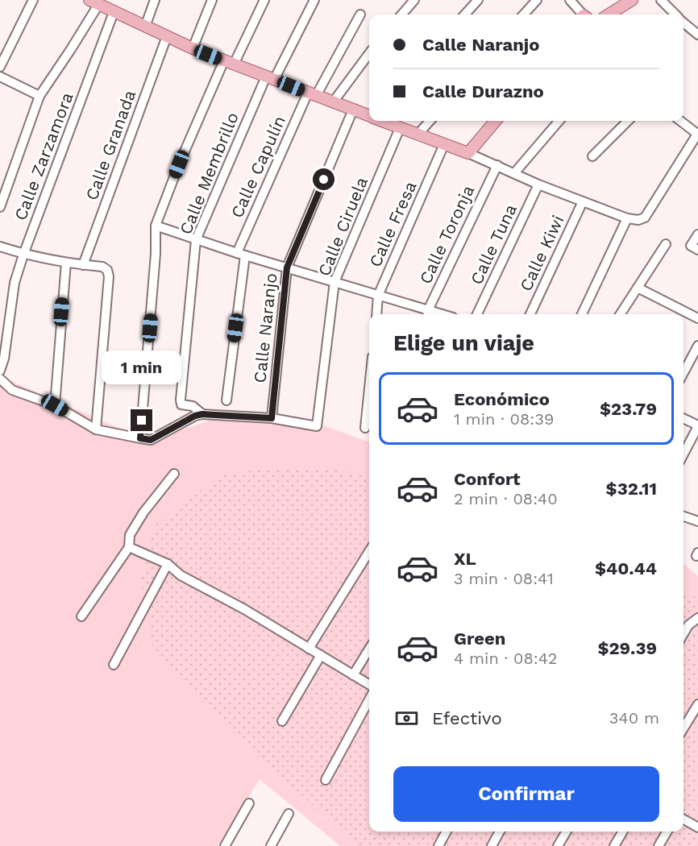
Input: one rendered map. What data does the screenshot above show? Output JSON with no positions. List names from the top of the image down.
{
  "streets": {
    "street": [
      "Calle Granada",
      "Calle Zarzamora",
      "Calle Capulín",
      "Calle Membrillo",
      "Calle Fresa",
      "Calle Ciruela",
      "Calle Toronja",
      "Calle Tuna",
      "Calle Kiwi",
      "Calle Naranjo"
    ]
  },
  "crossings": [
    ["Calle Ciruela", "Calle Naranjo"]
  ],
  "page": {
    "banner": ["Calle Naranjo", "Calle Durazno"],
    "heading": "Elige un viaje",
    "bubble": "1 min",
    "list": [
      {
        "name": "Económico",
        "note": "1 min · 08:39",
        "value": "$23.79"
      },
      {
        "name": "Confort",
        "note": "2 min · 08:40",
        "value": "$32.11"
      },
      {
        "name": "XL",
        "note": "3 min · 08:41",
        "value": "$40.44"
      },
      {
        "name": "Green",
        "note": "4 min · 08:42",
        "value": "$29.39"
      }
    ],
    "pay": ["Efectivo", "340 m"],
    "buttons": "Confirmar"
  }
}
